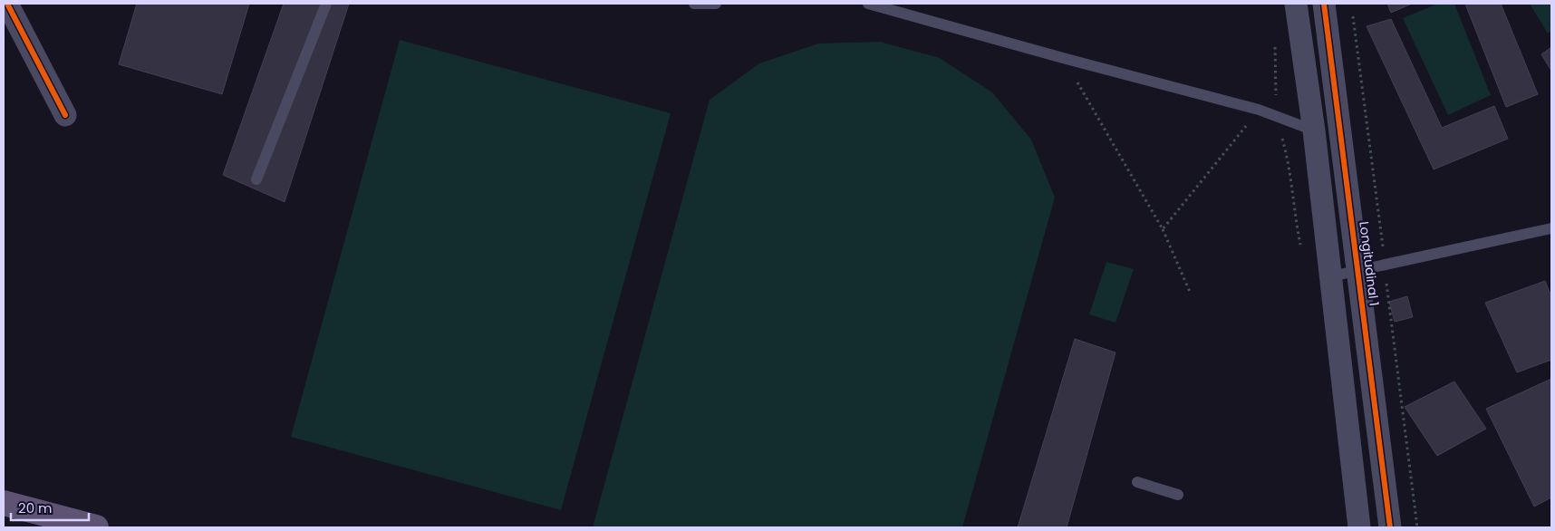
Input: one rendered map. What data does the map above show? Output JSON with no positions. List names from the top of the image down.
{
  "streets": {
    "street": ["Longitudinal 1"]
  },
  "scale_bar": "20 m"
}
